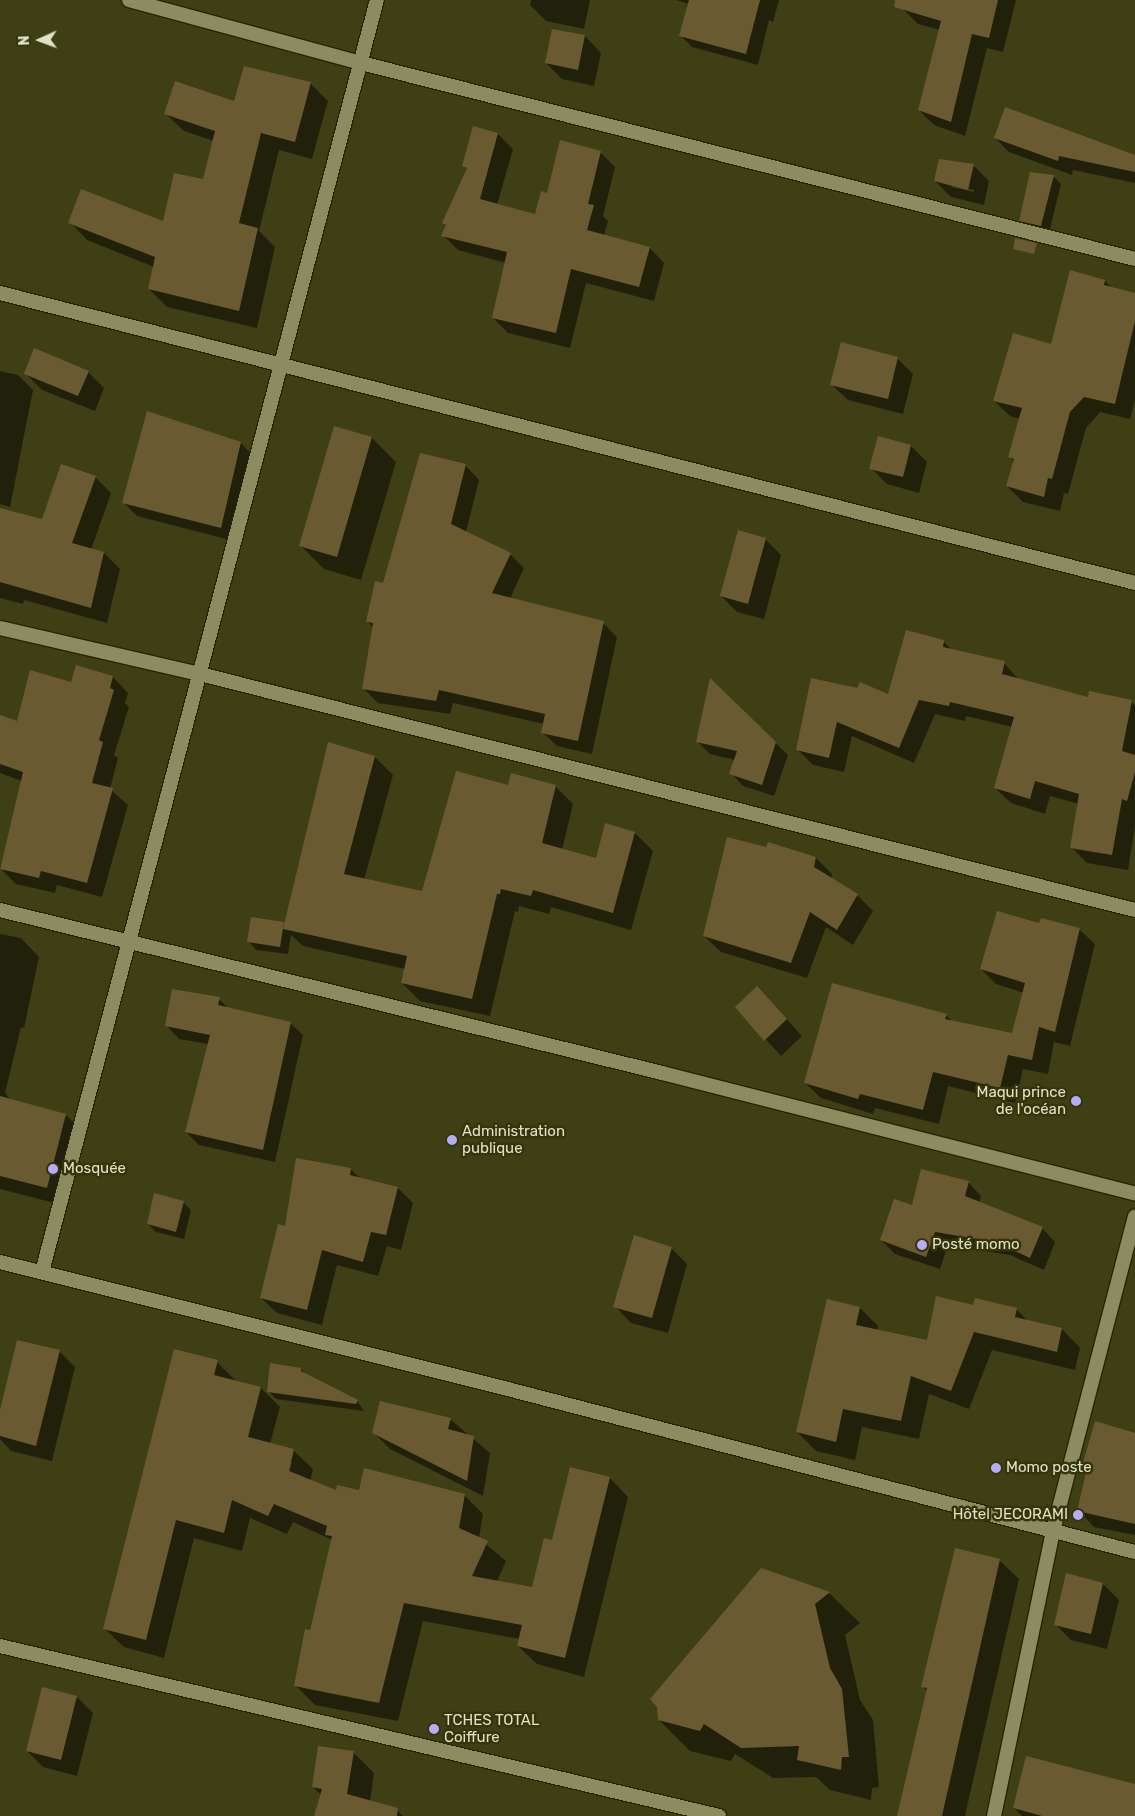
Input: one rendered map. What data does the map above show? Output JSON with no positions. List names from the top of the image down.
{
  "places": [
    "Maqui prince de l'océan",
    "Administration publique",
    "Mosquée",
    "Posté momo",
    "Momo poste",
    "Hôtel JECORAMI",
    "TCHES TOTAL Coiffure"
  ],
  "north": "left"
}
